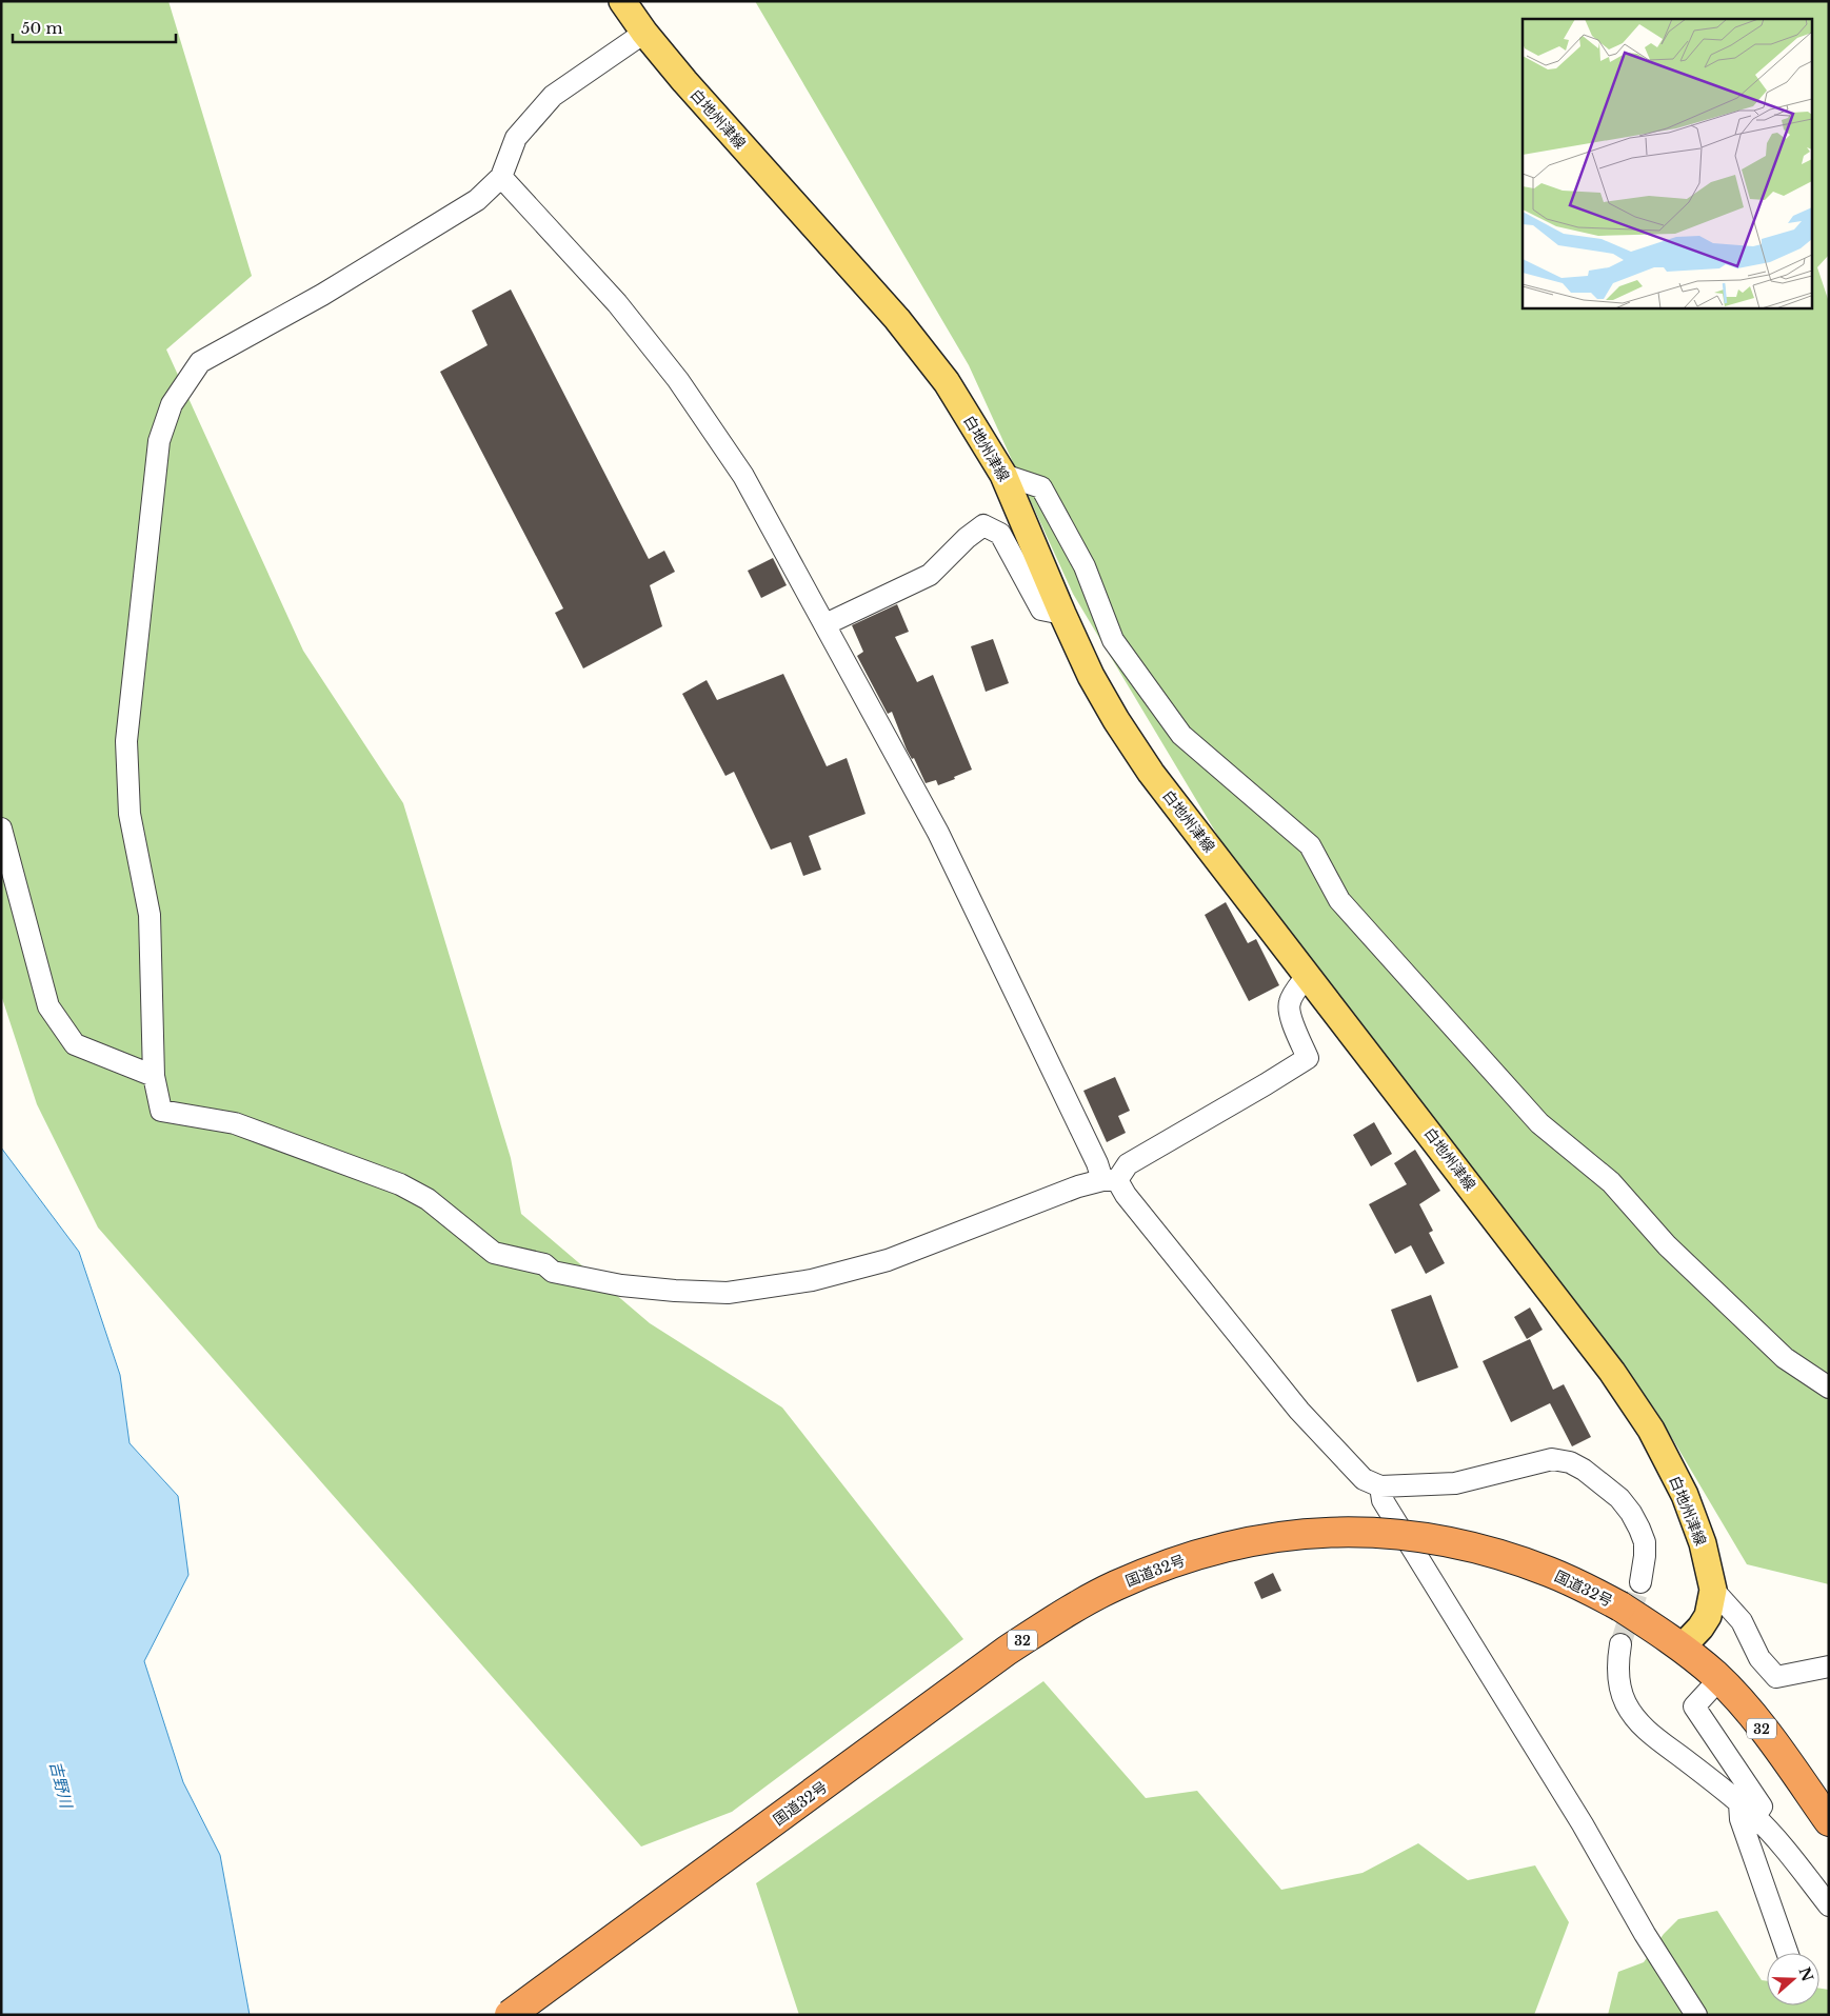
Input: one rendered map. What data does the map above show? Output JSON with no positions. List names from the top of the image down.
{
  "streets": {
    "highway": ["国道32号", "32"],
    "main road": ["白地州津線"]
  },
  "crossings": [
    ["白地州津線", "国道32号"]
  ],
  "water": ["吉野川"],
  "scale_bar": "50 m",
  "north": "right"
}
